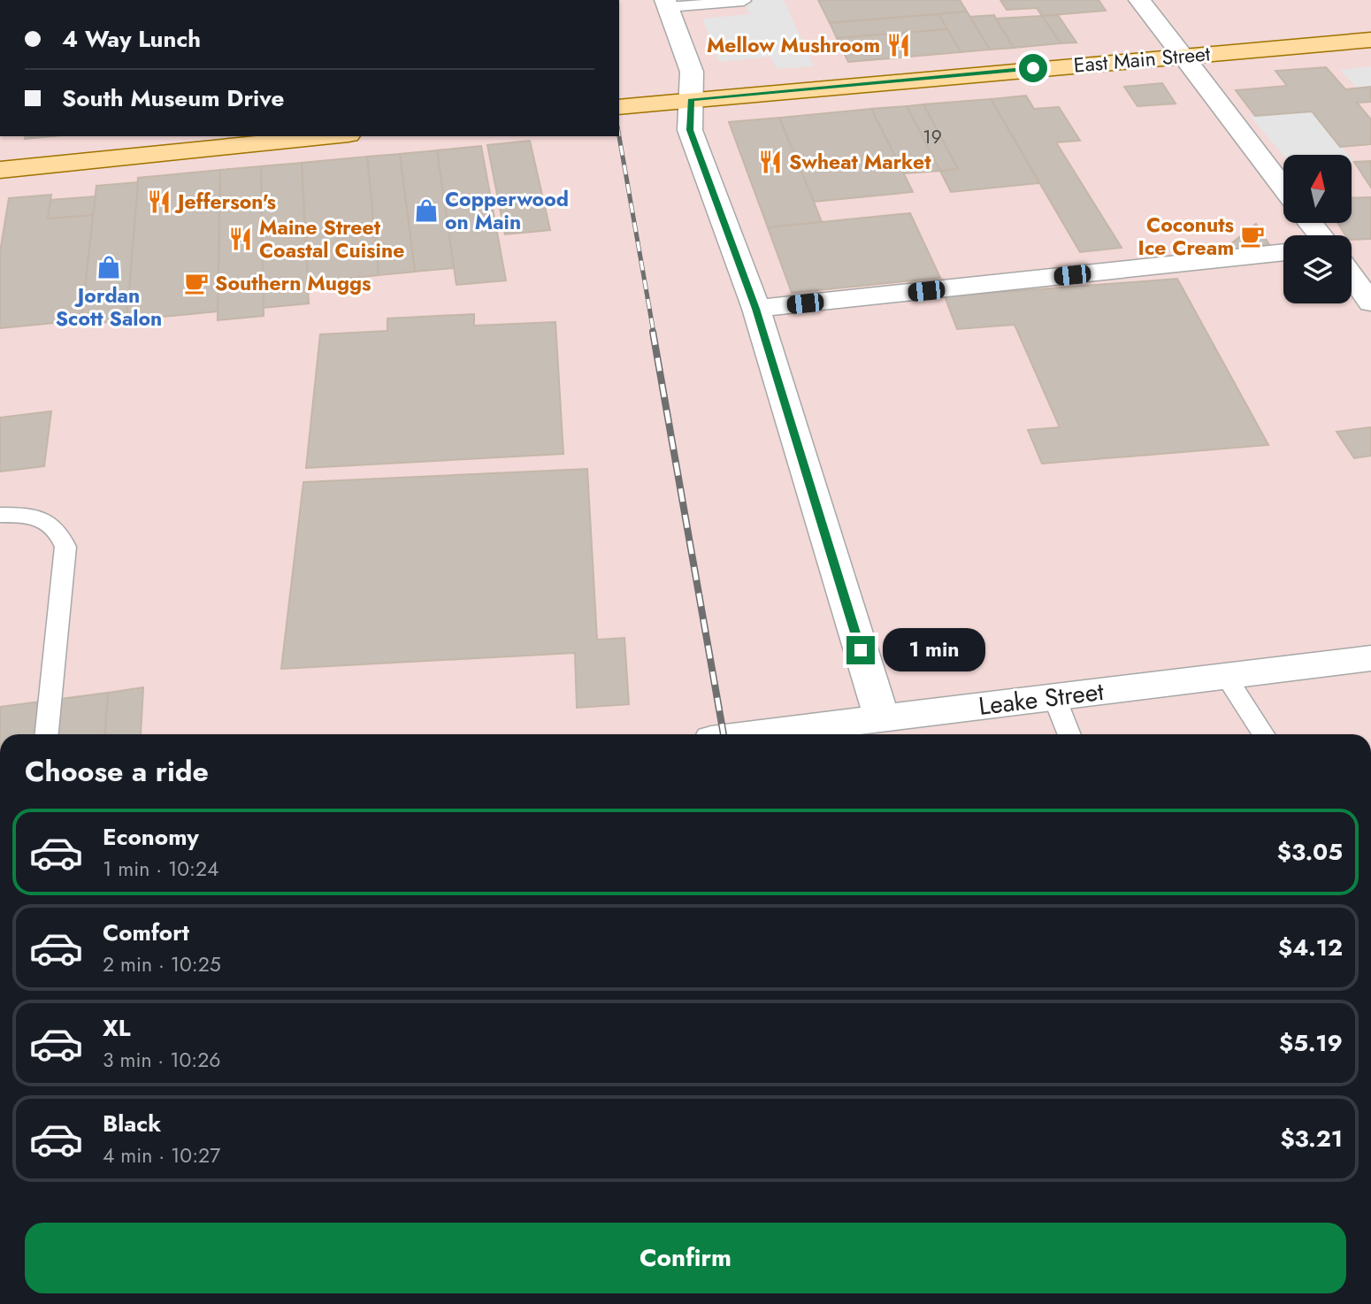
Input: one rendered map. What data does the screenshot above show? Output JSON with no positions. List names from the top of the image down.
{
  "streets": {
    "main road": ["East Main Street"],
    "street": ["Leake Street"]
  },
  "places": {
    "restaurant": [
      "Mellow Mushroom",
      "Swheat Market",
      "Jefferson's",
      "Maine Street Coastal Cuisine"
    ],
    "shop": ["Copperwood on Main", "Jordan Scott Salon"],
    "cafe": ["Coconuts Ice Cream", "Southern Muggs"]
  },
  "house_numbers": ["19"],
  "north": "top",
  "page": {
    "banner": ["4 Way Lunch", "South Museum Drive"],
    "bubble": "1 min",
    "heading": "Choose a ride",
    "list": [
      {
        "name": "Economy",
        "note": "1 min · 10:24",
        "value": "$3.05"
      },
      {
        "name": "Comfort",
        "note": "2 min · 10:25",
        "value": "$4.12"
      },
      {
        "name": "XL",
        "note": "3 min · 10:26",
        "value": "$5.19"
      },
      {
        "name": "Black",
        "note": "4 min · 10:27",
        "value": "$3.21"
      }
    ],
    "buttons": "Confirm"
  }
}
